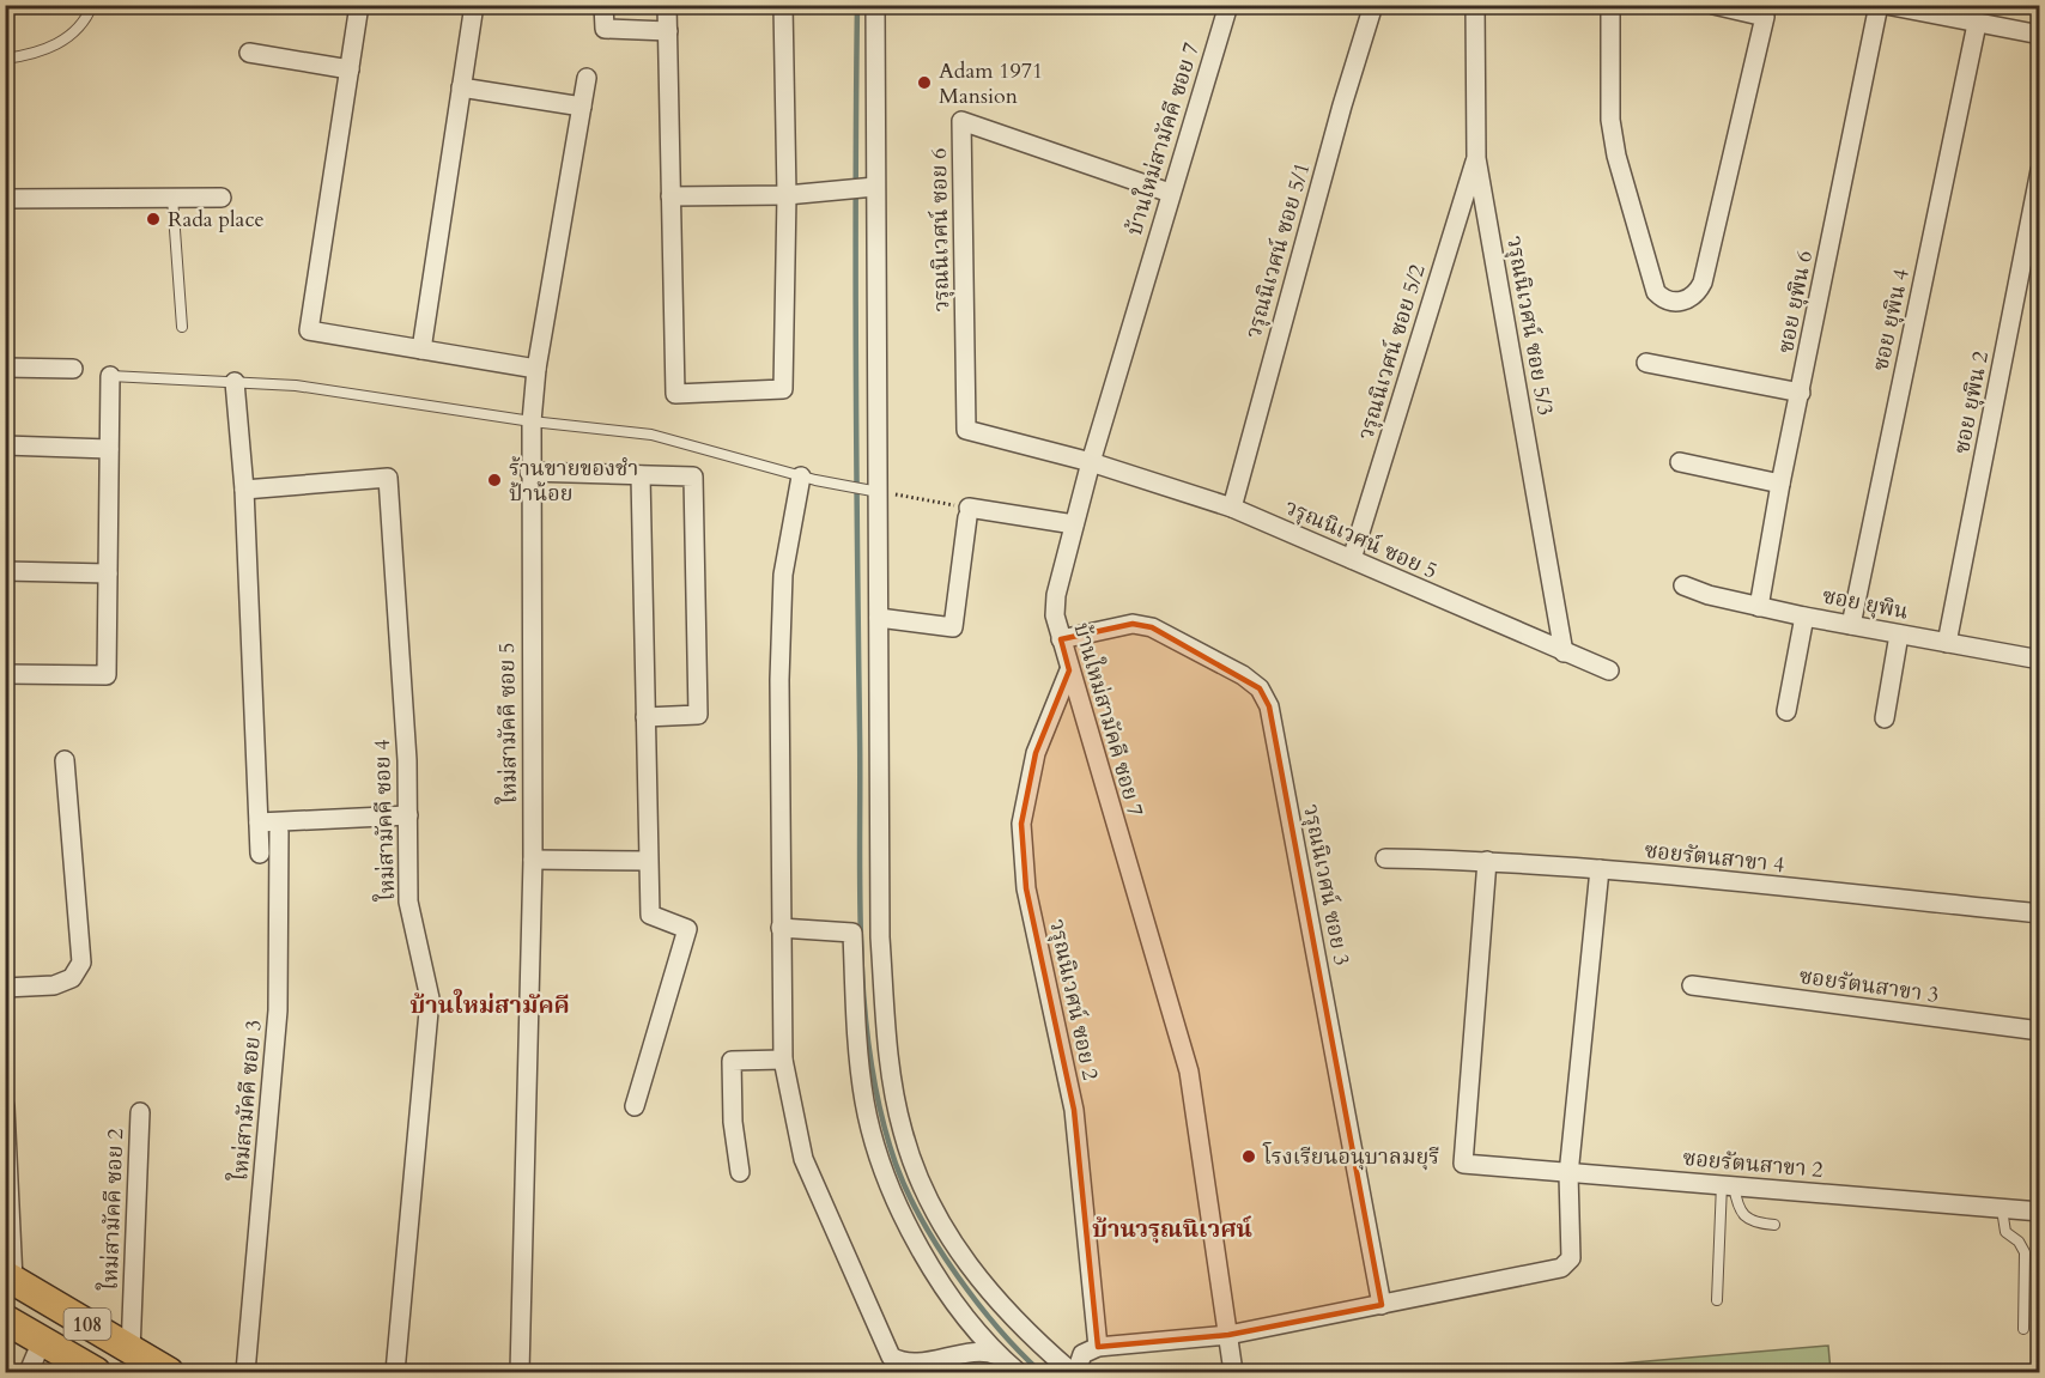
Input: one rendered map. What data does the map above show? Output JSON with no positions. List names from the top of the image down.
{
  "streets": {
    "main road": ["108"],
    "street": [
      "บ้านใหม่สามัคคี ซอย 7",
      "วรุณนิเวศน์ ซอย 6",
      "วรุณนิเวศน์ ซอย 5/1",
      "ซอย ยุพิน 6",
      "ซอย ยุพิน 4",
      "วรุณนิเวศน์ ซอย 5/3",
      "วรุณนิเวศน์ ซอย 5/2",
      "ซอย ยุพิน 2",
      "วรุณนิเวศน์ ซอย 5",
      "ซอย ยุพิน",
      "ใหม่สามัคคี ซอย 5",
      "ใหม่สามัคคี ซอย 4",
      "ซอยรัตนสาขา 4",
      "วรุณนิเวศน์ ซอย 3",
      "ซอยรัตนสาขา 3",
      "วรุณนิเวศน์ ซอย 2",
      "ใหม่สามัคคี ซอย 3",
      "ซอยรัตนสาขา 2",
      "ใหม่สามัคคี ซอย 2"
    ]
  },
  "crossings": [
    ["บ้านใหม่สามัคคี ซอย 7", "วรุณนิเวศน์ ซอย 6"],
    ["บ้านใหม่สามัคคี ซอย 7", "วรุณนิเวศน์ ซอย 5"],
    ["บ้านใหม่สามัคคี ซอย 7", "วรุณนิเวศน์ ซอย 3"],
    ["บ้านใหม่สามัคคี ซอย 7", "วรุณนิเวศน์ ซอย 2"],
    ["วรุณนิเวศน์ ซอย 6", "วรุณนิเวศน์ ซอย 5"],
    ["วรุณนิเวศน์ ซอย 5/1", "วรุณนิเวศน์ ซอย 5"],
    ["ซอย ยุพิน 6", "ซอย ยุพิน"],
    ["ซอย ยุพิน 4", "ซอย ยุพิน"],
    ["วรุณนิเวศน์ ซอย 5/3", "วรุณนิเวศน์ ซอย 5/2"],
    ["วรุณนิเวศน์ ซอย 5/3", "วรุณนิเวศน์ ซอย 5"],
    ["วรุณนิเวศน์ ซอย 5/2", "วรุณนิเวศน์ ซอย 5"],
    ["ซอย ยุพิน 2", "ซอย ยุพิน"],
    ["ซอยรัตนสาขา 4", "ซอยรัตนสาขา 2"],
    ["ใหม่สามัคคี ซอย 2", "108"]
  ],
  "districts": ["บ้านใหม่สามัคคี", "บ้านวรุณนิเวศน์"],
  "places": [
    "Adam 1971 Mansion",
    "Rada place",
    "ร้านขายของชำ ป้าน้อย",
    "โรงเรียนอนุบาลมยุรี"
  ]
}
